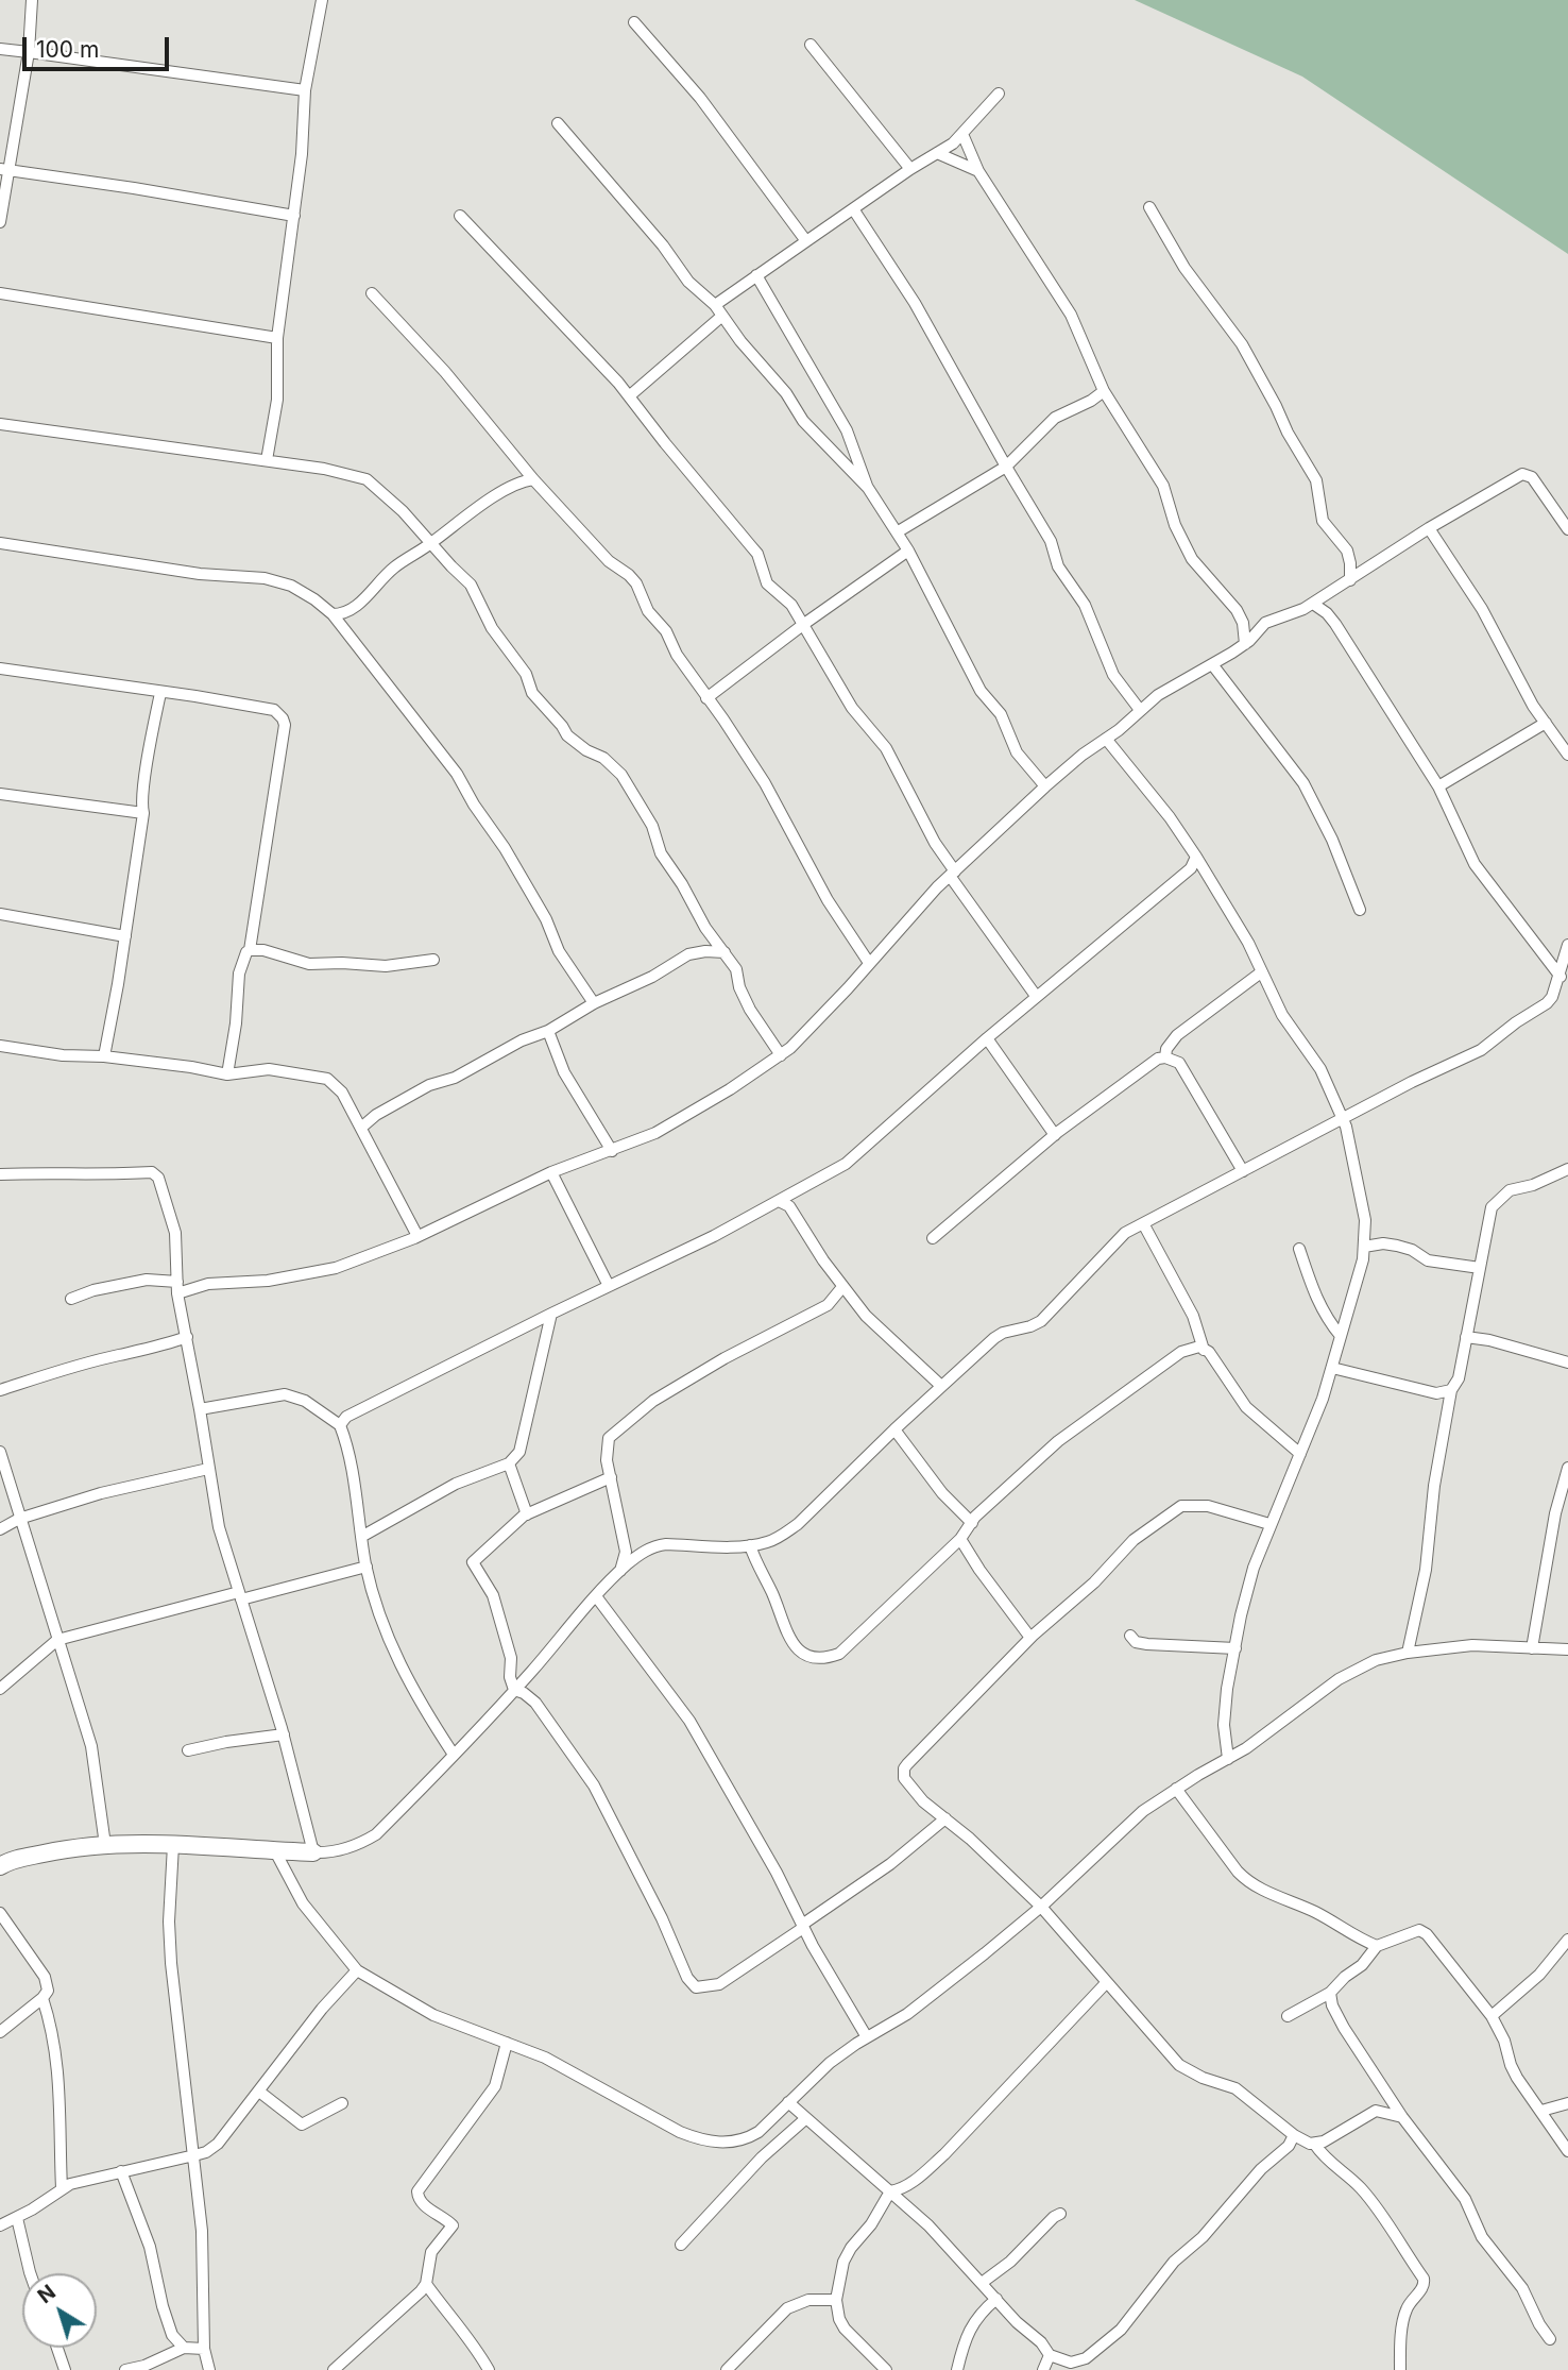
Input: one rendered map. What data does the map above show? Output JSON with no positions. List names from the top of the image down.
{
  "scale_bar": "100 m",
  "north": "top left"
}
